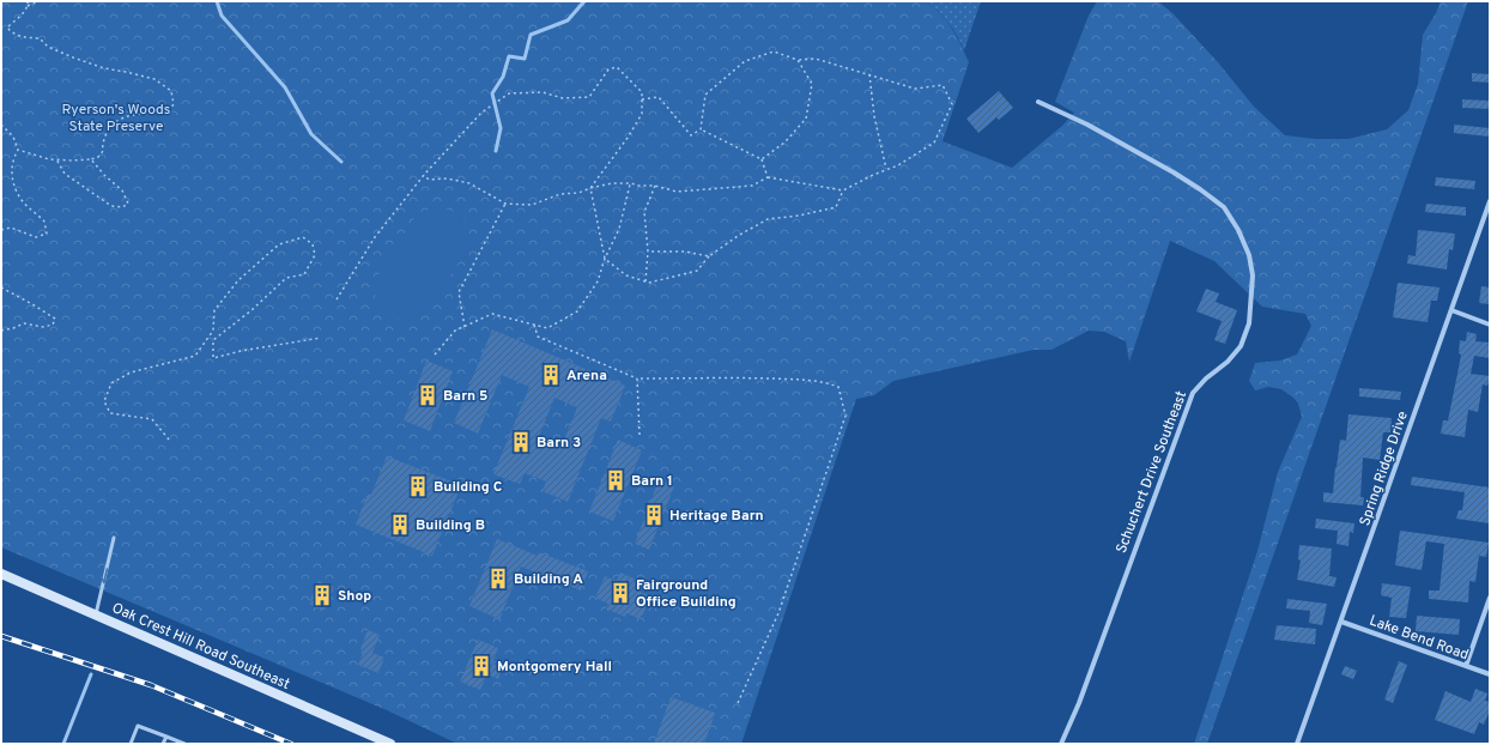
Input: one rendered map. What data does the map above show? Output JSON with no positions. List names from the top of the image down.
{
  "streets": {
    "main road": ["Oak Crest Hill Road Southeast"],
    "street": ["Spring Ridge Drive", "Schuchert Drive Southeast", "Lake Bend Road"]
  },
  "crossings": [
    ["Spring Ridge Drive", "Lake Bend Road"]
  ],
  "parks": ["Ryerson's Woods State Preserve"],
  "places": {
    "building": [
      "Arena",
      "Barn 5",
      "Barn 3",
      "Barn 1",
      "Building C",
      "Heritage Barn",
      "Building B",
      "Building A",
      "Fairground Office Building",
      "Shop",
      "Montgomery Hall"
    ]
  }
}
